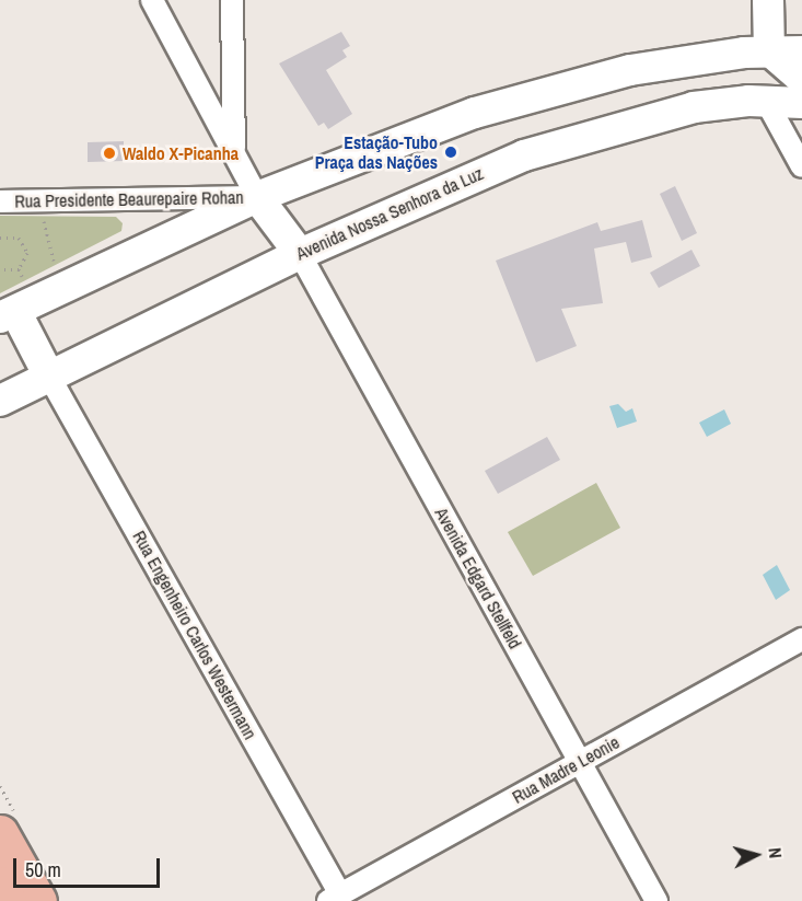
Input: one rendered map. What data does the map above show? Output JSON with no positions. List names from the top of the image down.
{
  "streets": {
    "main road": ["Avenida Nossa Senhora da Luz"],
    "street": [
      "Rua Presidente Beaurepaire Rohan",
      "Avenida Edgard Stellfeld",
      "Rua Engenheiro Carlos Westermann",
      "Rua Madre Leonie"
    ]
  },
  "crossings": [
    ["Avenida Nossa Senhora da Luz", "Avenida Edgard Stellfeld"],
    ["Avenida Nossa Senhora da Luz", "Rua Engenheiro Carlos Westermann"],
    ["Avenida Edgard Stellfeld", "Rua Madre Leonie"],
    ["Rua Engenheiro Carlos Westermann", "Rua Madre Leonie"]
  ],
  "places": ["Estação-Tubo Praça das Nações", "Waldo X-Picanha"],
  "scale_bar": "50 m",
  "north": "right"
}
